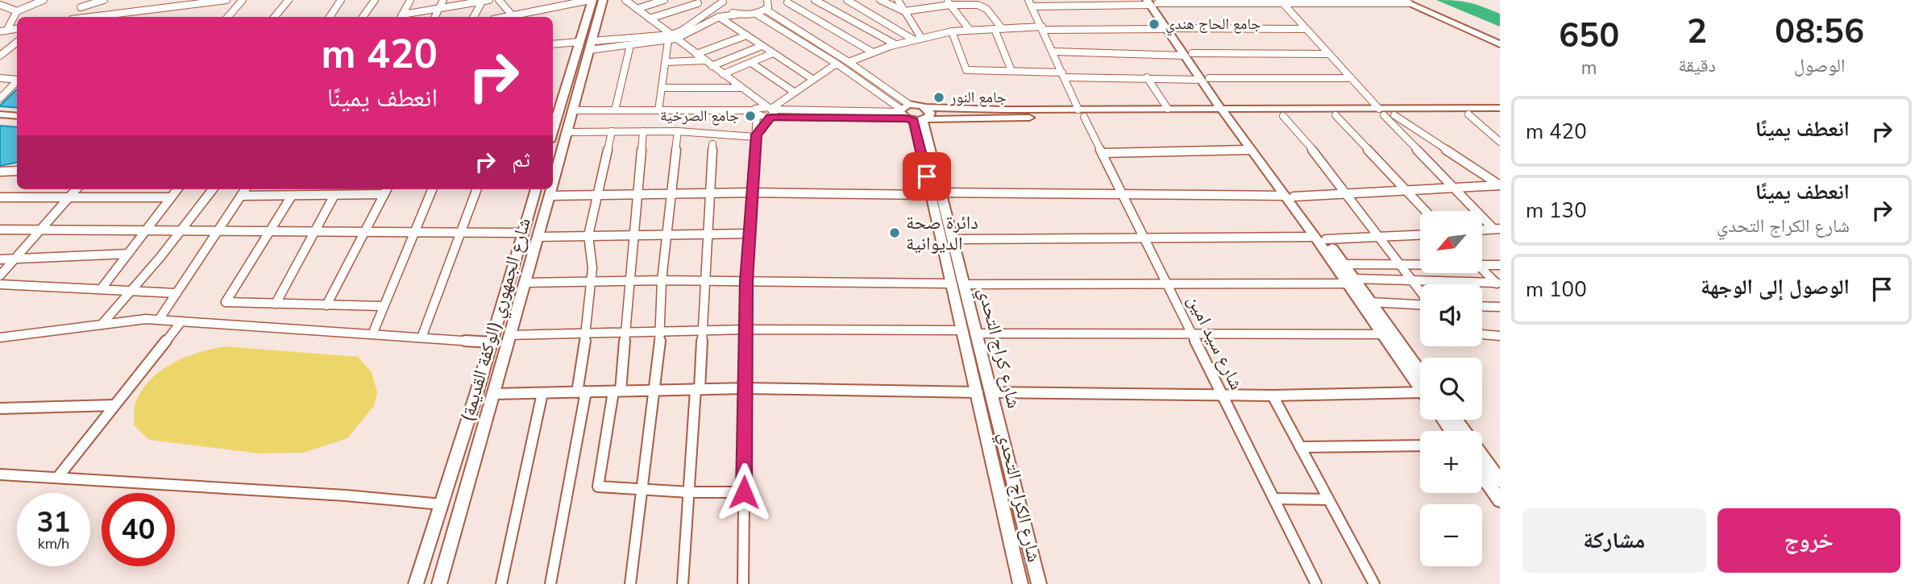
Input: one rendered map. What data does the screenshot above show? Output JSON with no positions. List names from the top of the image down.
{
  "streets": {
    "main road": ["شارع الجمهوري (الوكفة القديمة)", "شارع كراج التحدي", "شارع الكراج التحدي"],
    "street": ["شارع سيد امين"]
  },
  "crossings": [
    ["شارع كراج التحدي", "شارع الكراج التحدي"]
  ],
  "places": [
    "جامع الحاج هندي",
    "جامع النور",
    "جامع الصرخية",
    "دائرة صحة الديوانية"
  ],
  "north": "bottom left",
  "page": {
    "eta": [
      "08:56",
      "الوصول",
      "2",
      "دقيقة",
      "650",
      "m"
    ],
    "turn": ["420 m", "انعطف يمينًا"],
    "list": [
      {
        "name": "انعطف يمينًا",
        "value": "420 m"
      },
      {
        "name": "انعطف يمينًا",
        "note": "شارع الكراج التحدي",
        "value": "130 m"
      },
      {
        "name": "الوصول إلى الوجهة",
        "value": "100 m"
      }
    ],
    "then": "ثم",
    "map_buttons": ["+", "−"],
    "speed": "31 km/h",
    "limit": "40",
    "buttons": ["خروج", "مشاركة"]
  }
}
